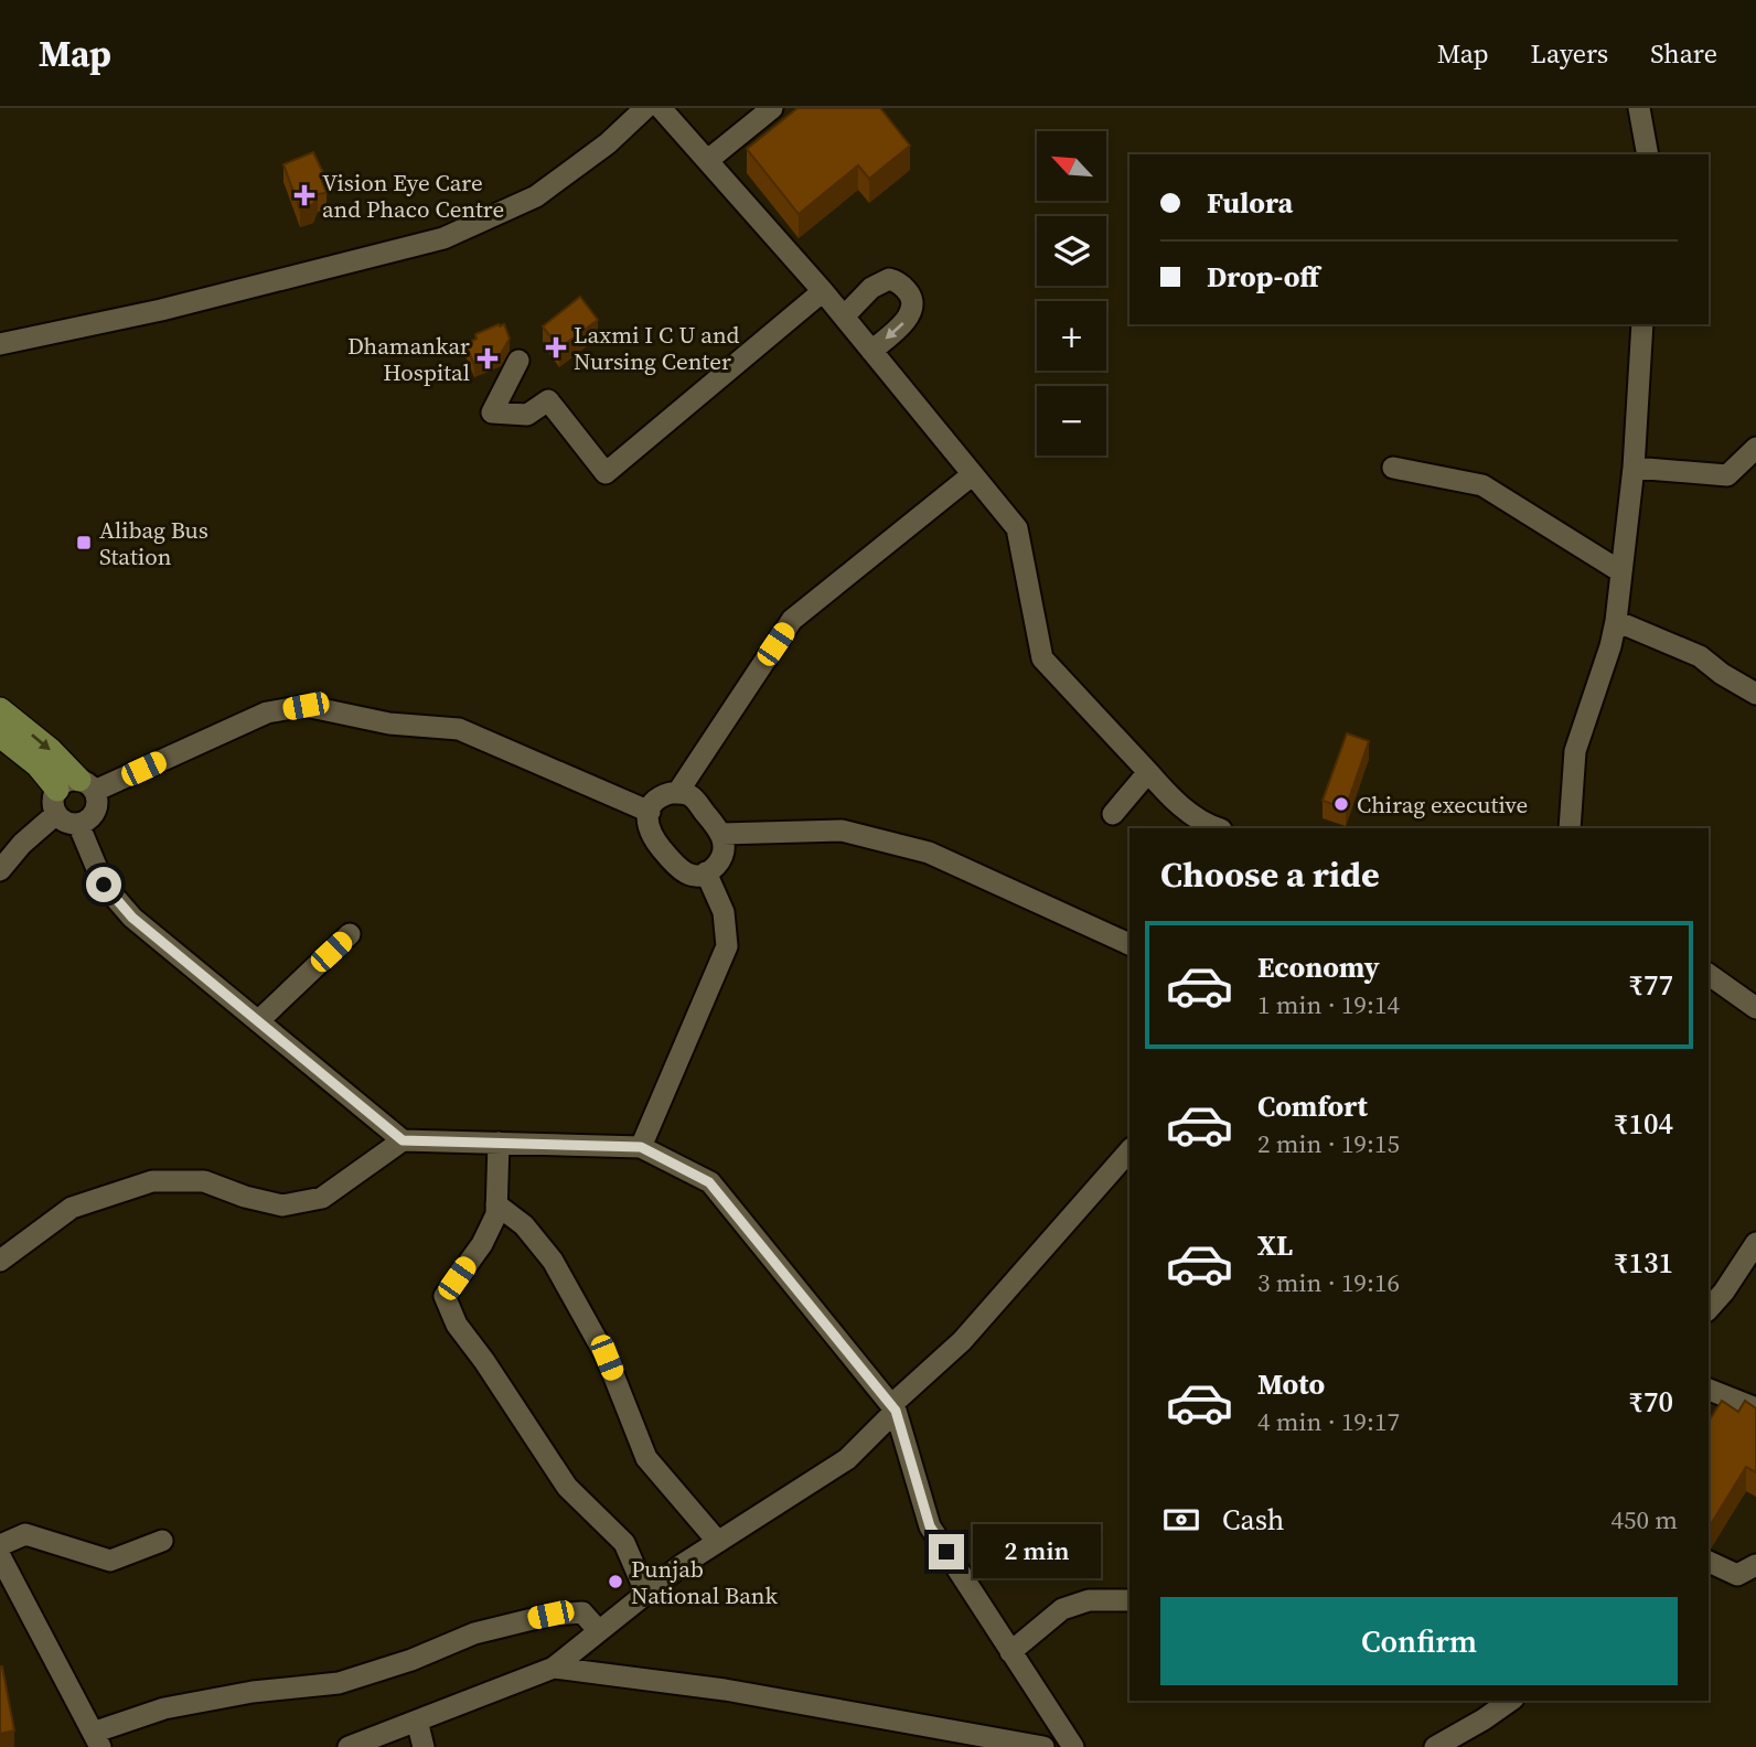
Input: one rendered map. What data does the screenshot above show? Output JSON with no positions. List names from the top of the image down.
{
  "places": {
    "health": ["Vision Eye Care and Phaco Centre", "Laxmi I C U and Nursing Center", "Dhamankar Hospital"],
    "transit": ["Alibag Bus Station"],
    "other": ["Chirag executive", "Punjab National Bank"]
  },
  "north": "top left",
  "page": {
    "header": "Map",
    "nav": ["Map", "Layers", "Share"],
    "map_buttons": ["+", "−"],
    "banner": ["Fulora", "Drop-off"],
    "heading": "Choose a ride",
    "list": [
      {
        "name": "Economy",
        "note": "1 min · 19:14",
        "value": "₹77"
      },
      {
        "name": "Comfort",
        "note": "2 min · 19:15",
        "value": "₹104"
      },
      {
        "name": "XL",
        "note": "3 min · 19:16",
        "value": "₹131"
      },
      {
        "name": "Moto",
        "note": "4 min · 19:17",
        "value": "₹70"
      }
    ],
    "pay": ["Cash", "450 m"],
    "bubble": "2 min",
    "buttons": "Confirm"
  }
}
